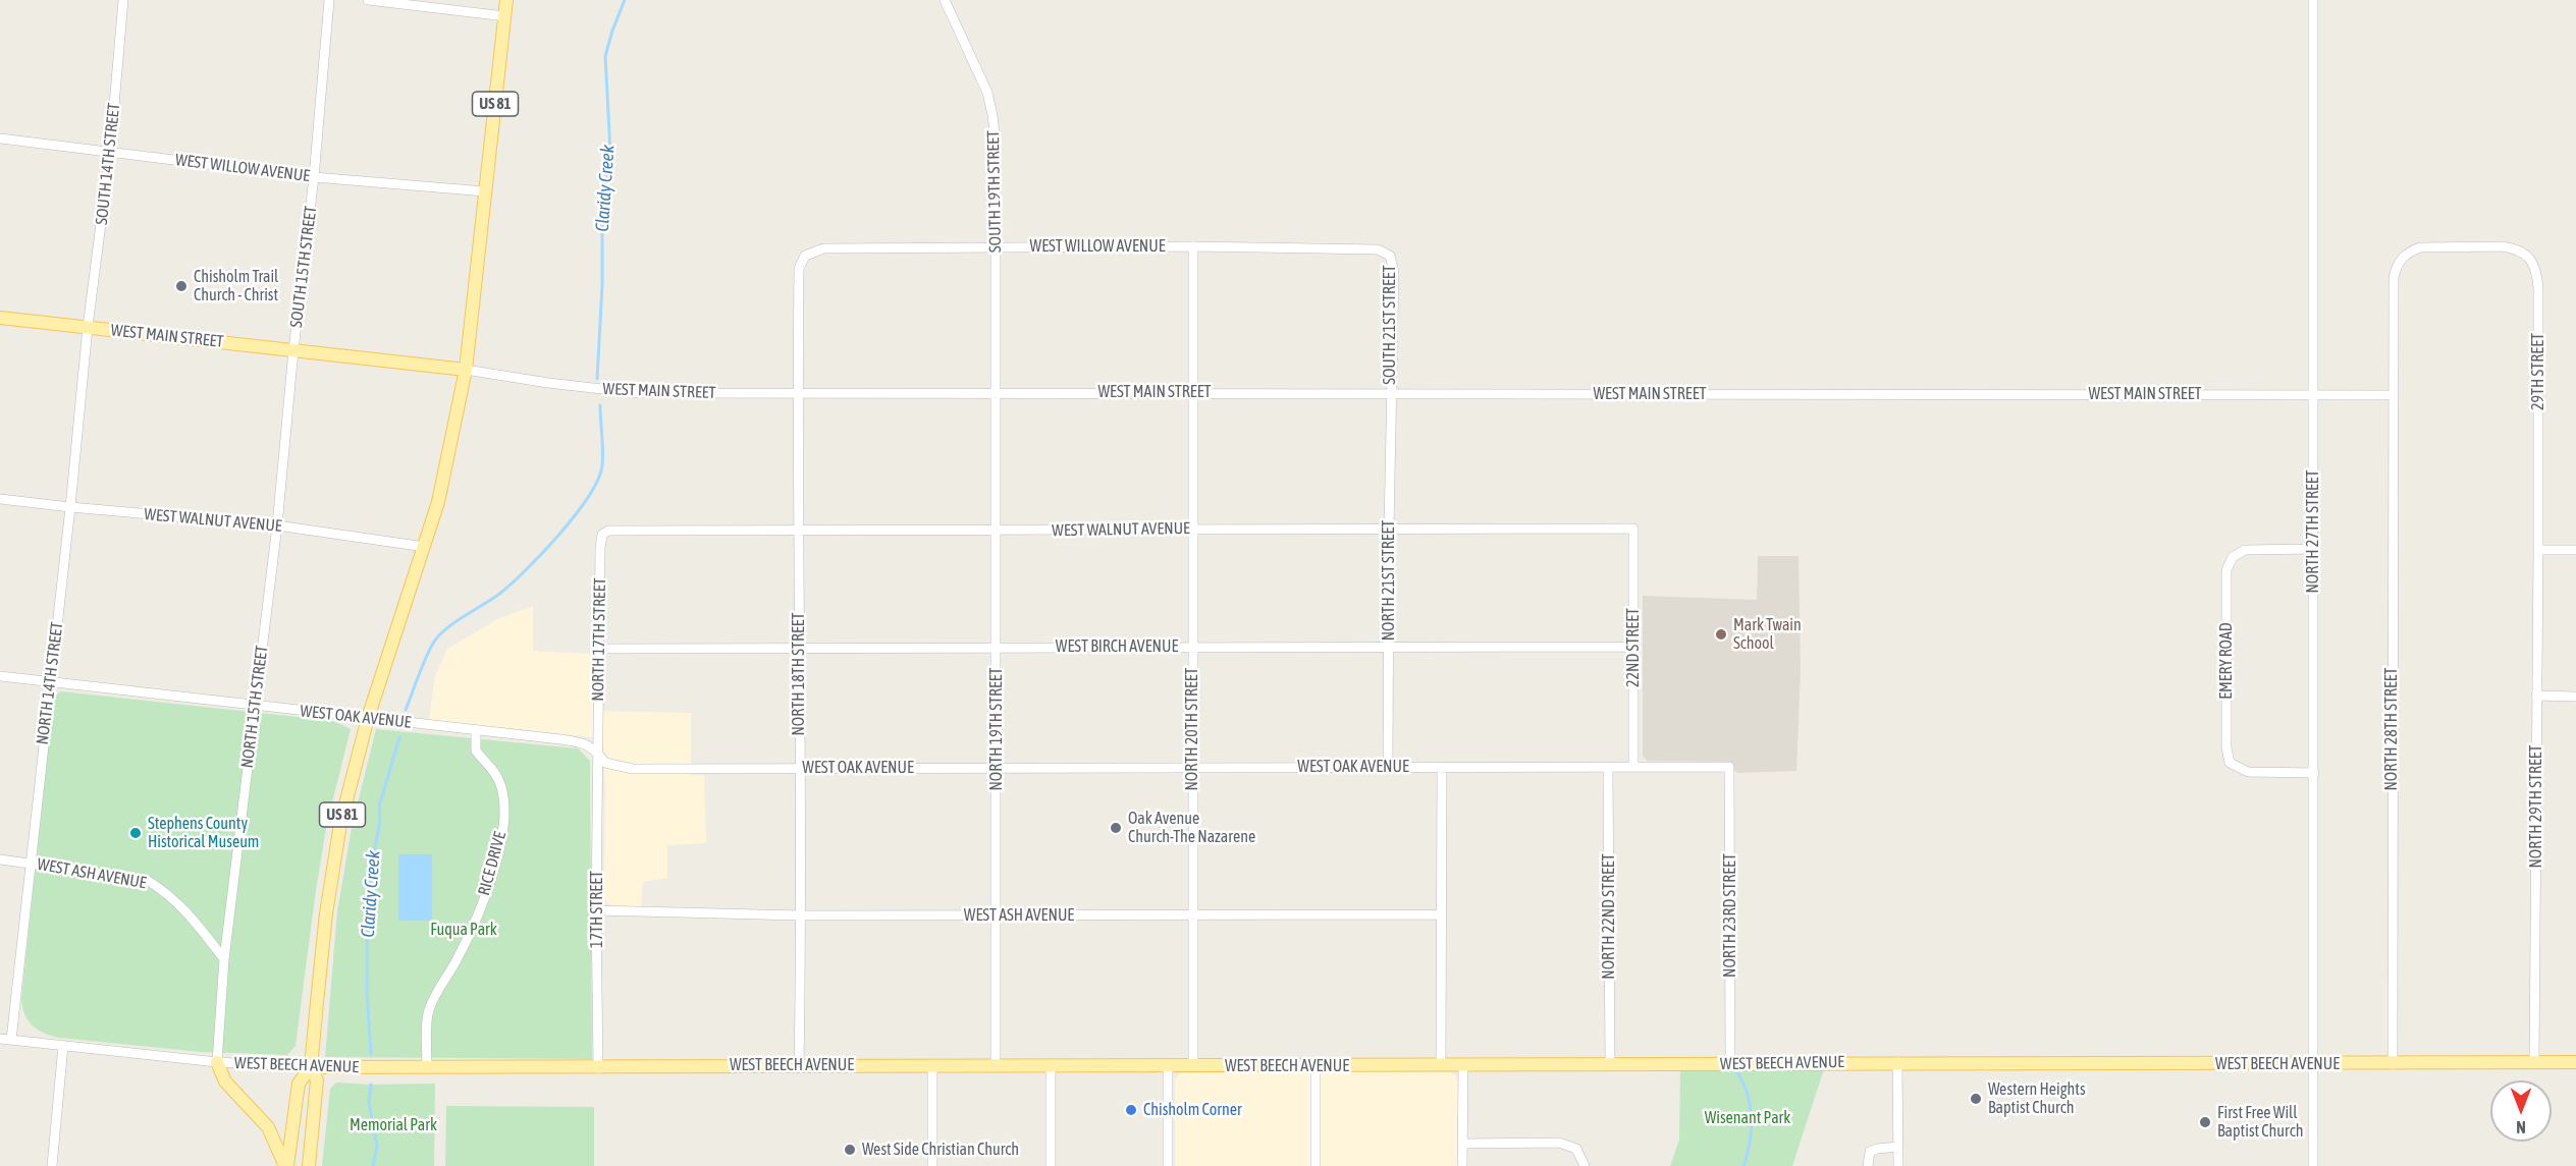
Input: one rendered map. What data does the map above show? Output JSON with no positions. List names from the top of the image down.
{
  "streets": {
    "main road": ["US 81", "WEST MAIN STREET", "WEST BEECH AVENUE"],
    "street": [
      "SOUTH 14TH STREET",
      "WEST WILLOW AVENUE",
      "SOUTH 19TH STREET",
      "SOUTH 15TH STREET",
      "SOUTH 21ST STREET",
      "29TH STREET",
      "WEST WALNUT AVENUE",
      "NORTH 27TH STREET",
      "NORTH 21ST STREET",
      "NORTH 17TH STREET",
      "WEST BIRCH AVENUE",
      "22ND STREET",
      "EMERY ROAD",
      "NORTH 18TH STREET",
      "NORTH 14TH STREET",
      "NORTH 15TH STREET",
      "WEST OAK AVENUE",
      "NORTH 19TH STREET",
      "NORTH 20TH STREET",
      "NORTH 28TH STREET",
      "NORTH 29TH STREET",
      "RICE DRIVE",
      "WEST ASH AVENUE",
      "17TH STREET",
      "NORTH 23RD STREET",
      "NORTH 22ND STREET"
    ]
  },
  "crossings": [
    ["US 81", "WEST WILLOW AVENUE"],
    ["US 81", "WEST MAIN STREET"],
    ["US 81", "WEST WALNUT AVENUE"],
    ["US 81", "WEST OAK AVENUE"],
    ["US 81", "WEST BEECH AVENUE"],
    ["SOUTH 14TH STREET", "WEST WILLOW AVENUE"],
    ["SOUTH 14TH STREET", "WEST MAIN STREET"],
    ["SOUTH 14TH STREET", "NORTH 14TH STREET"],
    ["WEST WILLOW AVENUE", "SOUTH 19TH STREET"],
    ["WEST WILLOW AVENUE", "SOUTH 15TH STREET"],
    ["WEST WILLOW AVENUE", "SOUTH 21ST STREET"],
    ["WEST WILLOW AVENUE", "NORTH 18TH STREET"],
    ["WEST WILLOW AVENUE", "NORTH 20TH STREET"],
    ["SOUTH 19TH STREET", "WEST MAIN STREET"],
    ["SOUTH 19TH STREET", "NORTH 19TH STREET"],
    ["SOUTH 15TH STREET", "WEST MAIN STREET"],
    ["SOUTH 15TH STREET", "NORTH 15TH STREET"],
    ["SOUTH 21ST STREET", "WEST MAIN STREET"],
    ["SOUTH 21ST STREET", "NORTH 21ST STREET"],
    ["WEST MAIN STREET", "29TH STREET"],
    ["WEST MAIN STREET", "NORTH 27TH STREET"],
    ["WEST MAIN STREET", "NORTH 21ST STREET"],
    ["WEST MAIN STREET", "NORTH 18TH STREET"],
    ["WEST MAIN STREET", "NORTH 14TH STREET"],
    ["WEST MAIN STREET", "NORTH 15TH STREET"],
    ["WEST MAIN STREET", "NORTH 19TH STREET"],
    ["WEST MAIN STREET", "NORTH 20TH STREET"],
    ["WEST MAIN STREET", "NORTH 28TH STREET"],
    ["29TH STREET", "NORTH 28TH STREET"],
    ["29TH STREET", "NORTH 29TH STREET"],
    ["WEST WALNUT AVENUE", "NORTH 21ST STREET"],
    ["WEST WALNUT AVENUE", "NORTH 17TH STREET"],
    ["WEST WALNUT AVENUE", "22ND STREET"],
    ["WEST WALNUT AVENUE", "NORTH 18TH STREET"],
    ["WEST WALNUT AVENUE", "NORTH 14TH STREET"],
    ["WEST WALNUT AVENUE", "NORTH 15TH STREET"],
    ["WEST WALNUT AVENUE", "NORTH 19TH STREET"],
    ["WEST WALNUT AVENUE", "NORTH 20TH STREET"],
    ["NORTH 27TH STREET", "EMERY ROAD"],
    ["NORTH 27TH STREET", "WEST BEECH AVENUE"],
    ["NORTH 21ST STREET", "WEST BIRCH AVENUE"],
    ["NORTH 21ST STREET", "WEST OAK AVENUE"],
    ["NORTH 17TH STREET", "WEST BIRCH AVENUE"],
    ["NORTH 17TH STREET", "WEST OAK AVENUE"],
    ["NORTH 17TH STREET", "17TH STREET"],
    ["WEST BIRCH AVENUE", "22ND STREET"],
    ["WEST BIRCH AVENUE", "NORTH 18TH STREET"],
    ["WEST BIRCH AVENUE", "NORTH 19TH STREET"],
    ["WEST BIRCH AVENUE", "NORTH 20TH STREET"],
    ["22ND STREET", "WEST OAK AVENUE"],
    ["NORTH 18TH STREET", "WEST OAK AVENUE"],
    ["NORTH 18TH STREET", "WEST ASH AVENUE"],
    ["NORTH 18TH STREET", "WEST BEECH AVENUE"],
    ["NORTH 14TH STREET", "WEST OAK AVENUE"],
    ["NORTH 14TH STREET", "WEST ASH AVENUE"],
    ["NORTH 14TH STREET", "WEST BEECH AVENUE"],
    ["NORTH 15TH STREET", "WEST OAK AVENUE"],
    ["NORTH 15TH STREET", "WEST ASH AVENUE"],
    ["NORTH 15TH STREET", "WEST BEECH AVENUE"],
    ["WEST OAK AVENUE", "NORTH 19TH STREET"],
    ["WEST OAK AVENUE", "NORTH 20TH STREET"],
    ["WEST OAK AVENUE", "RICE DRIVE"],
    ["WEST OAK AVENUE", "17TH STREET"],
    ["WEST OAK AVENUE", "NORTH 23RD STREET"],
    ["WEST OAK AVENUE", "NORTH 22ND STREET"],
    ["NORTH 19TH STREET", "WEST ASH AVENUE"],
    ["NORTH 19TH STREET", "WEST BEECH AVENUE"],
    ["NORTH 20TH STREET", "WEST ASH AVENUE"],
    ["NORTH 20TH STREET", "WEST BEECH AVENUE"],
    ["NORTH 28TH STREET", "WEST BEECH AVENUE"],
    ["NORTH 29TH STREET", "WEST BEECH AVENUE"],
    ["RICE DRIVE", "WEST BEECH AVENUE"],
    ["WEST ASH AVENUE", "17TH STREET"],
    ["17TH STREET", "WEST BEECH AVENUE"],
    ["NORTH 23RD STREET", "WEST BEECH AVENUE"],
    ["NORTH 22ND STREET", "WEST BEECH AVENUE"]
  ],
  "water": ["Claridy Creek"],
  "parks": ["Fuqua Park", "Wisenant Park", "Memorial Park"],
  "places": [
    "Chisholm Trail Church - Christ",
    "Mark Twain School",
    "Oak Avenue Church-The Nazarene",
    "Stephens County Historical Museum",
    "Western Heights Baptist Church",
    "Chisholm Corner",
    "First Free Will Baptist Church",
    "West Side Christian Church"
  ],
  "north": "bottom"
}
